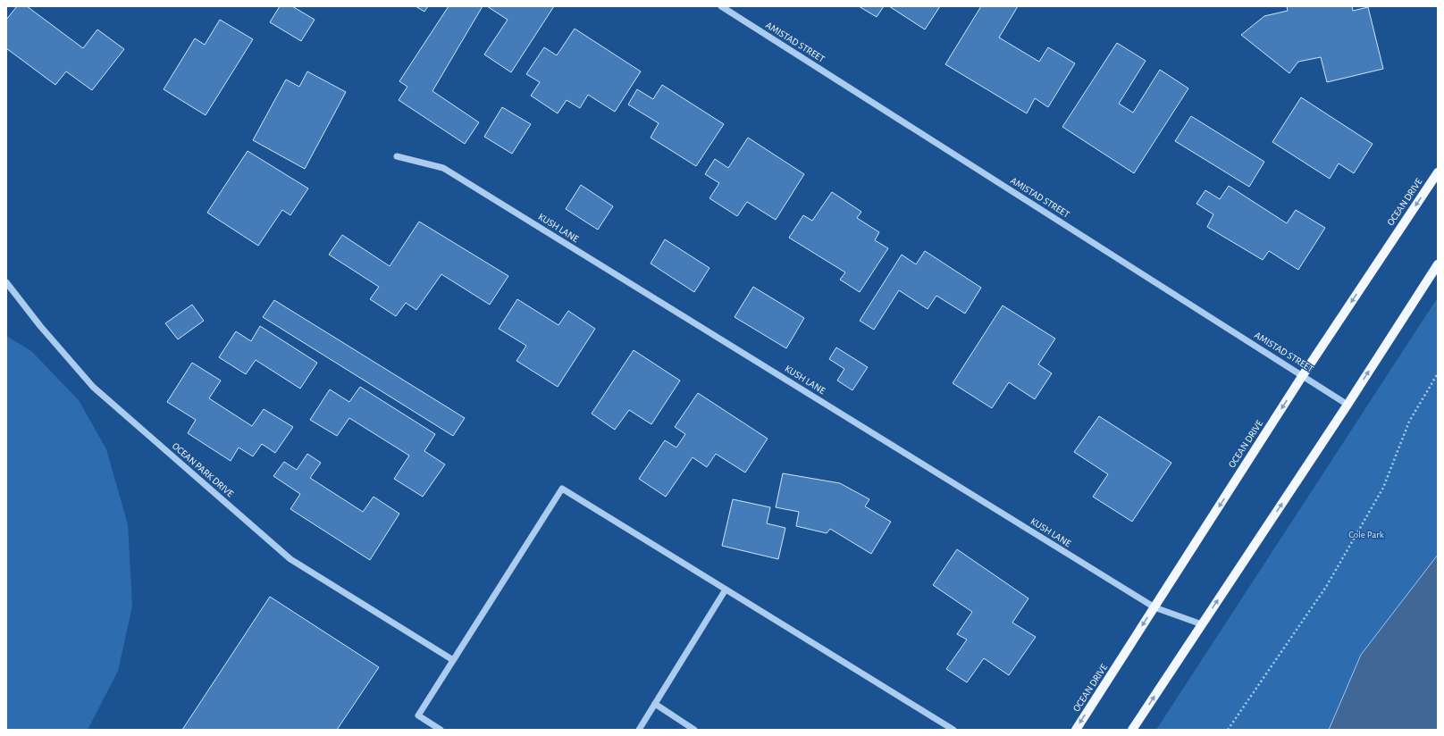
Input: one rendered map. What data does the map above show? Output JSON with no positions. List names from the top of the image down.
{
  "streets": {
    "main road": ["OCEAN DRIVE"],
    "street": ["AMISTAD STREET", "KUSH LANE", "OCEAN PARK DRIVE"]
  },
  "crossings": [
    ["AMISTAD STREET", "OCEAN DRIVE"],
    ["OCEAN DRIVE", "KUSH LANE"]
  ],
  "parks": ["Cole Park"]
}
